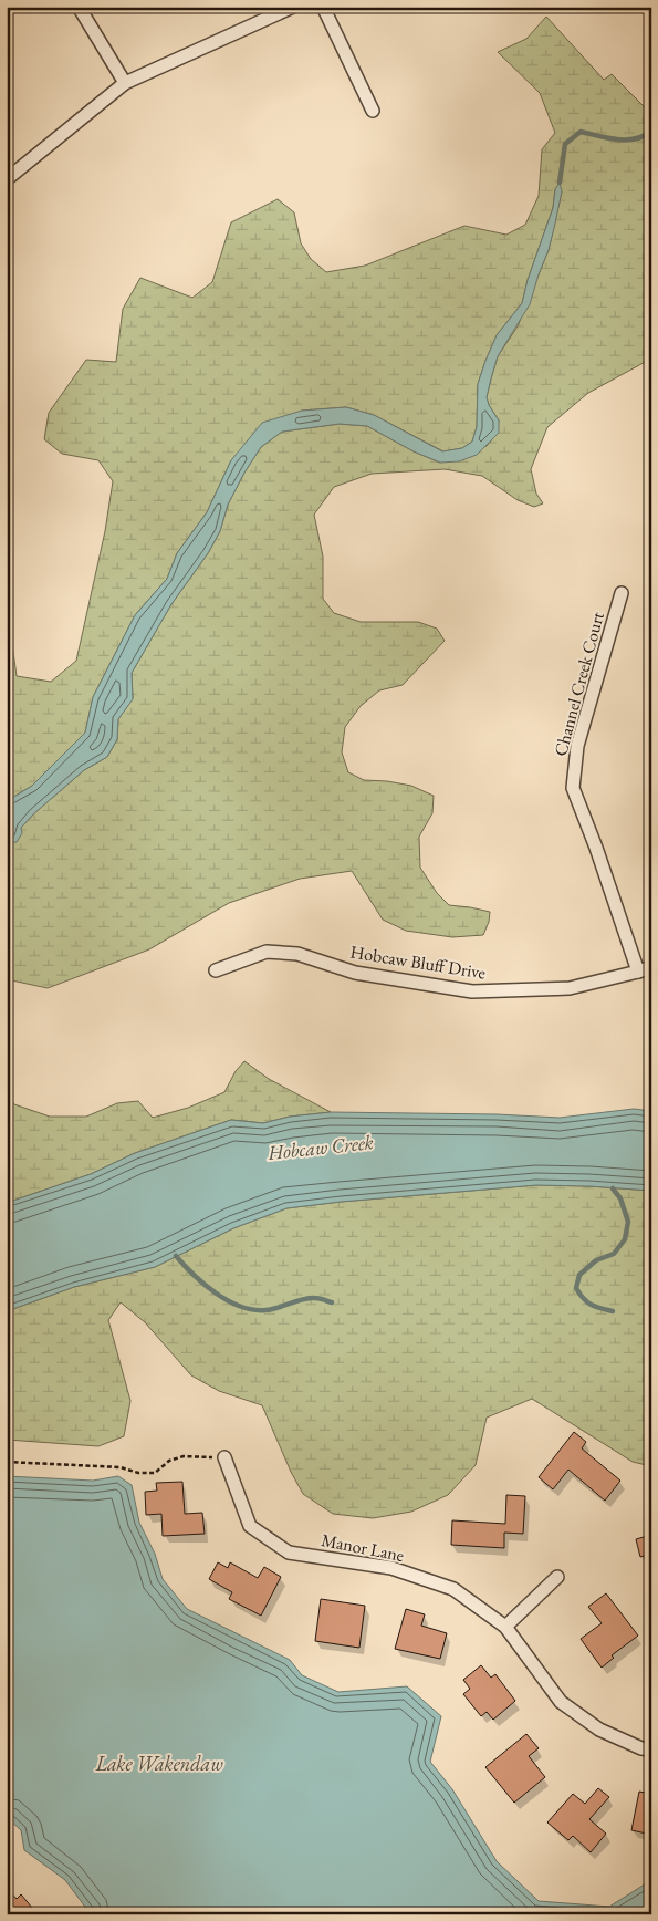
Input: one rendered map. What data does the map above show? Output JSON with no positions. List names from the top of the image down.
{
  "streets": {
    "street": ["Channel Creek Court", "Hobcaw Bluff Drive", "Manor Lane"]
  },
  "crossings": [
    ["Channel Creek Court", "Hobcaw Bluff Drive"]
  ],
  "water": ["Hobcaw Creek", "Lake Wakendaw"]
}
